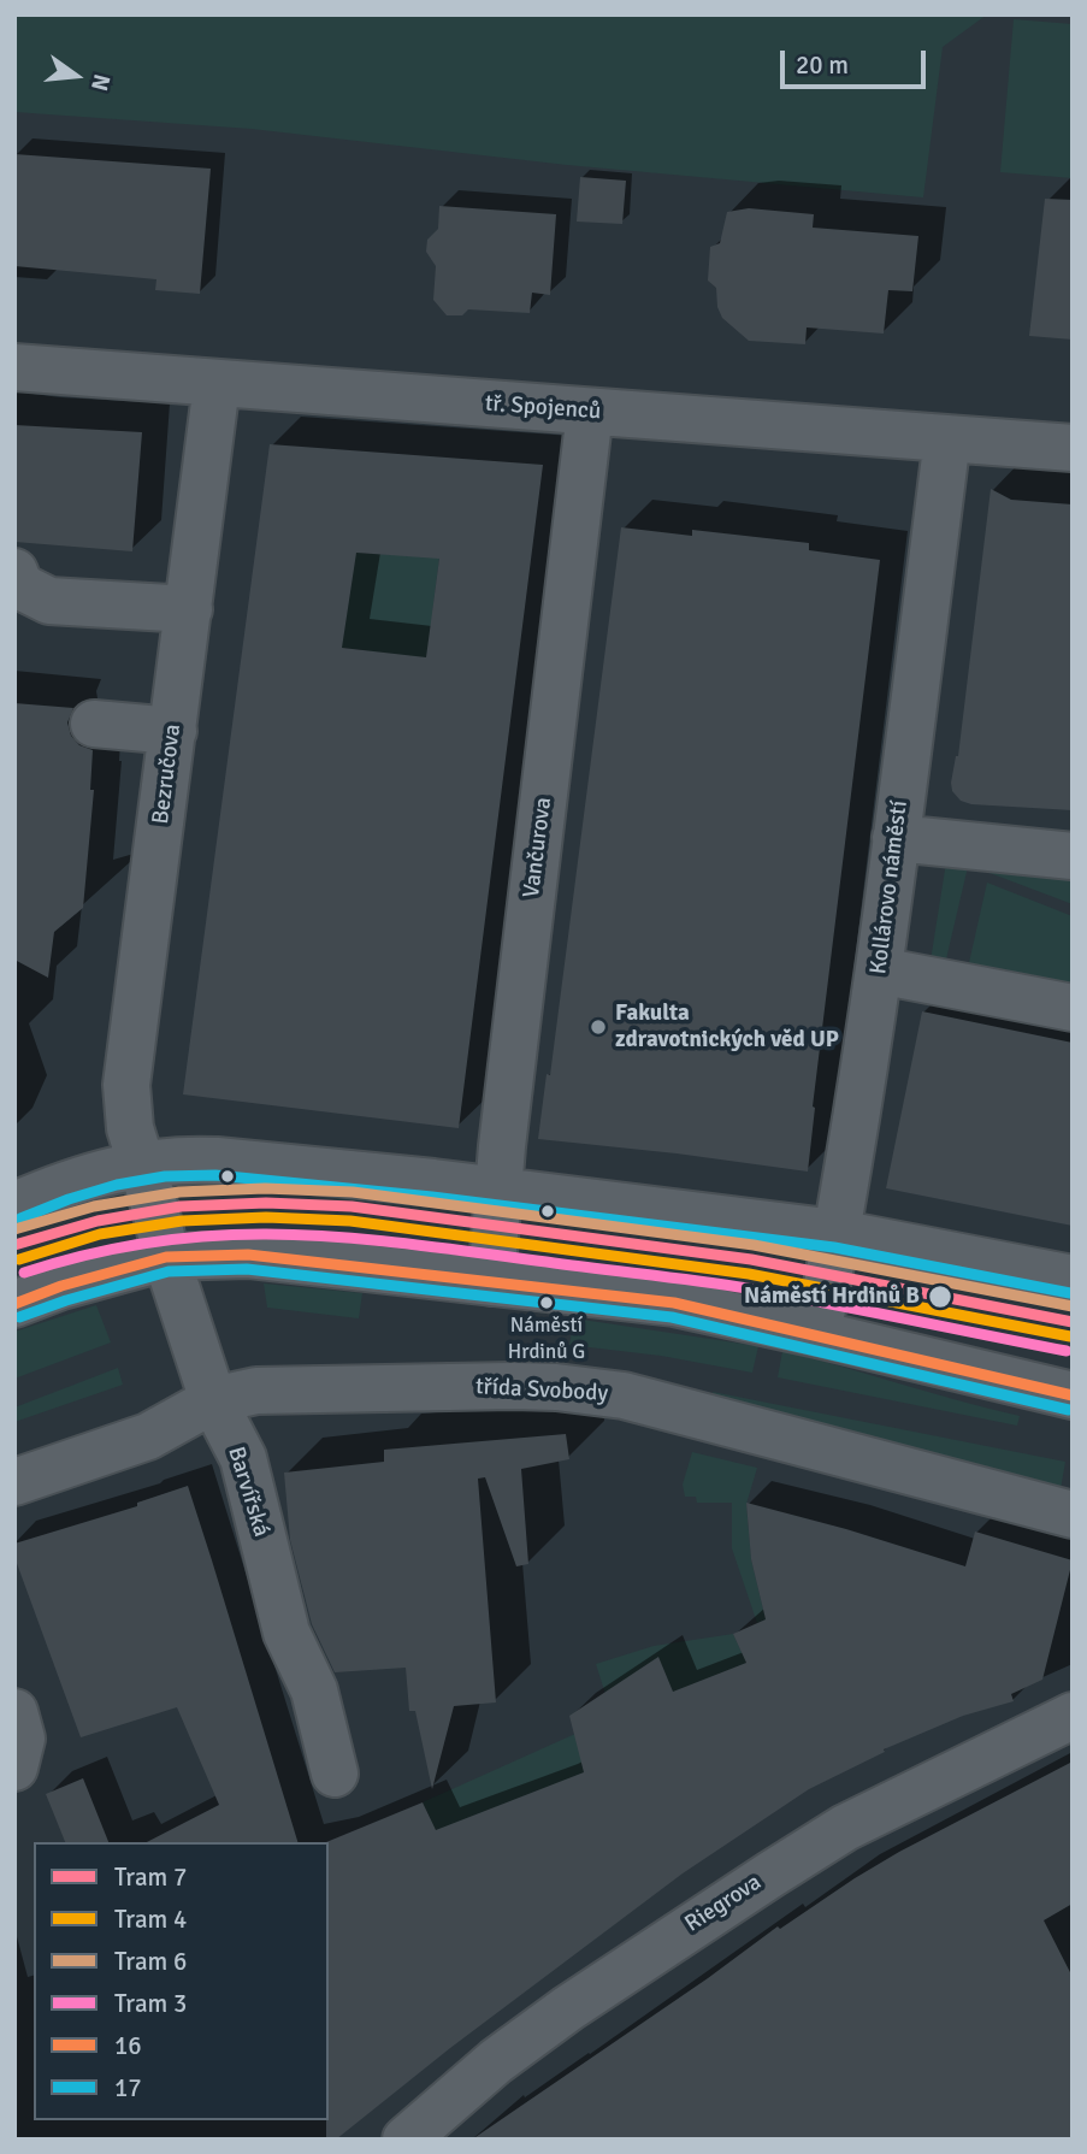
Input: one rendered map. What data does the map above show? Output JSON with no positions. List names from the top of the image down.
{
  "streets": {
    "street": [
      "tř. Spojenců",
      "Bezručova",
      "Vančurova",
      "Kollárovo náměstí",
      "třída Svobody",
      "Barvířská",
      "Riegrova"
    ]
  },
  "crossings": [
    ["tř. Spojenců", "Bezručova"],
    ["tř. Spojenců", "Vančurova"],
    ["tř. Spojenců", "Kollárovo náměstí"],
    ["Bezručova", "Barvířská"],
    ["třída Svobody", "Barvířská"]
  ],
  "places": ["Fakulta zdravotnických věd UP", "Náměstí Hrdinů B", "Náměstí Hrdinů G"],
  "lines": [
    "transit line 17",
    "tram line 6",
    "tram line 7",
    "tram line 4",
    "tram line 3",
    "transit line 16"
  ],
  "legend": [
    "Tram 7",
    "Tram 4",
    "Tram 6",
    "Tram 3",
    "16",
    "17"
  ],
  "scale_bar": "20 m",
  "north": "right"
}
